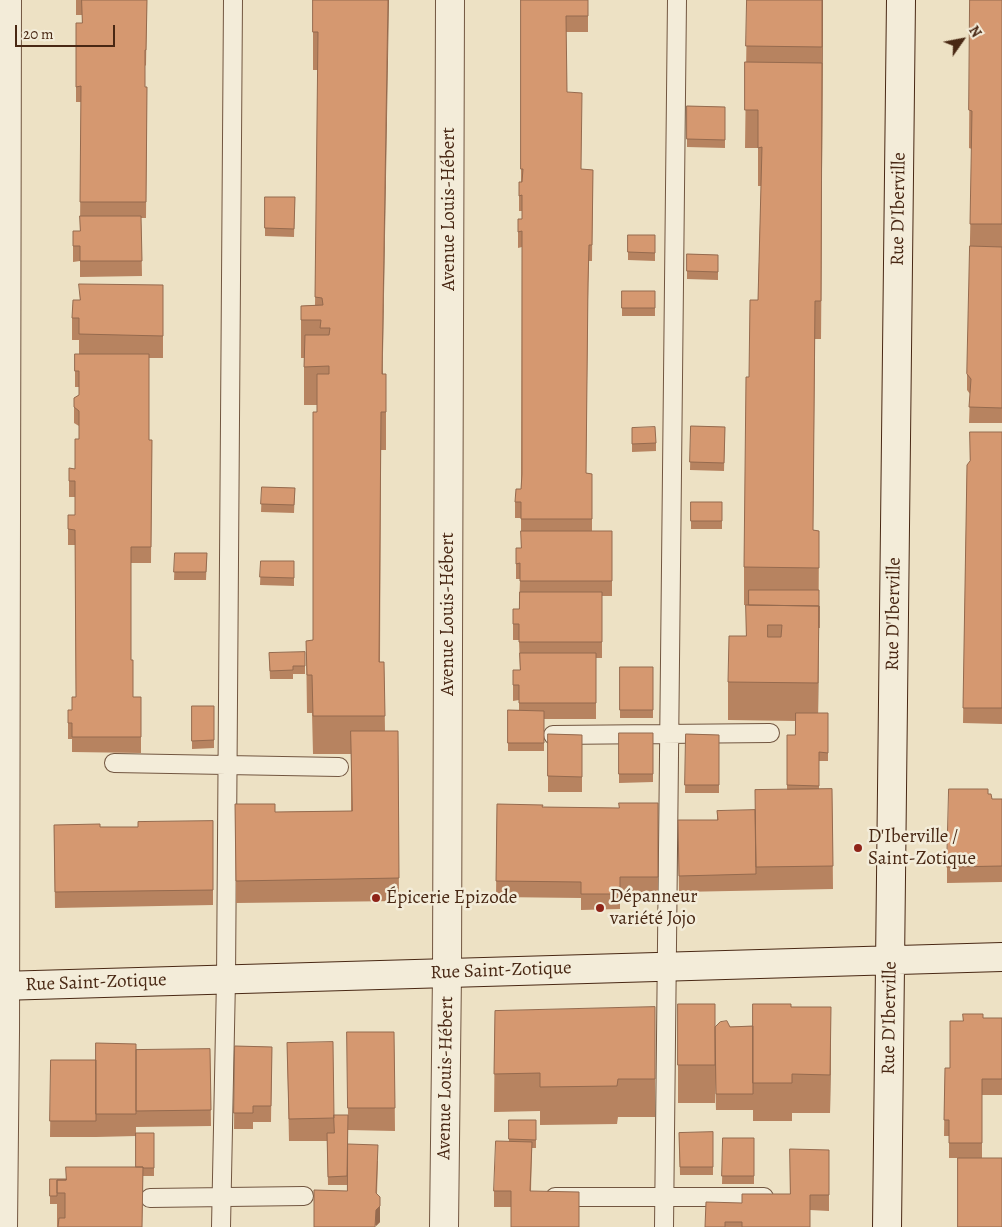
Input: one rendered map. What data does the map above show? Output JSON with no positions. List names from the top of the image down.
{
  "streets": {
    "street": ["Avenue Louis-Hébert", "Rue D'Iberville", "Rue Saint-Zotique"]
  },
  "crossings": [
    ["Avenue Louis-Hébert", "Rue Saint-Zotique"],
    ["Rue D'Iberville", "Rue Saint-Zotique"]
  ],
  "places": ["D'Iberville / Saint-Zotique", "Épicerie Epizode", "Dépanneur variété Jojo"],
  "scale_bar": "20 m",
  "north": "top right"
}
